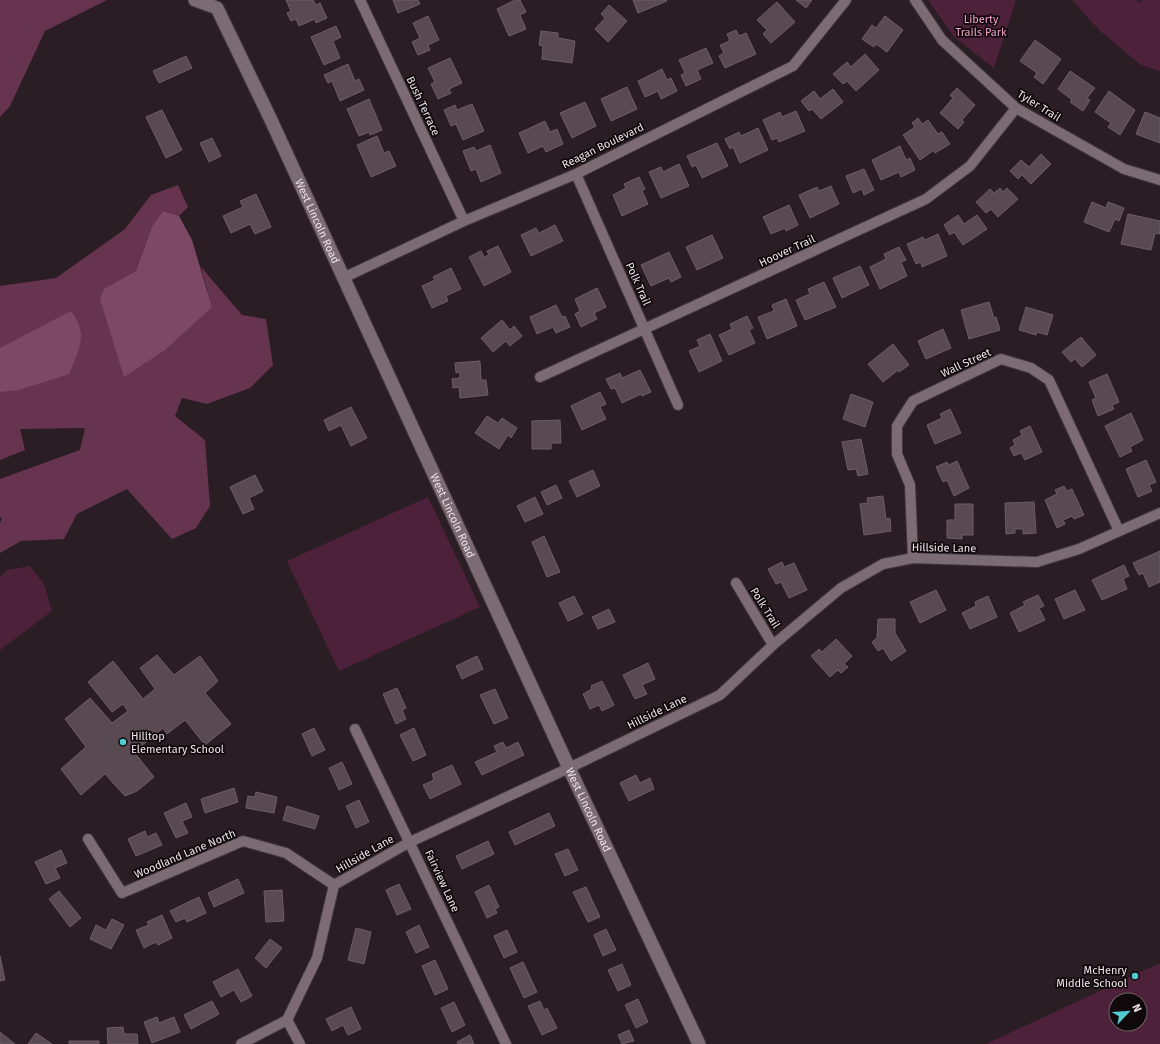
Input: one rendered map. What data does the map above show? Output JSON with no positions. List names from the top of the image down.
{
  "streets": {
    "street": [
      "Bush Terrace",
      "Tyler Trail",
      "Reagan Boulevard",
      "West Lincoln Road",
      "Hoover Trail",
      "Polk Trail",
      "Wall Street",
      "Hillside Lane",
      "Woodland Lane North",
      "Fairview Lane"
    ]
  },
  "crossings": [
    ["Bush Terrace", "Reagan Boulevard"],
    ["Tyler Trail", "Hoover Trail"],
    ["Reagan Boulevard", "West Lincoln Road"],
    ["Reagan Boulevard", "Polk Trail"],
    ["West Lincoln Road", "Hillside Lane"],
    ["Hoover Trail", "Polk Trail"],
    ["Polk Trail", "Hillside Lane"],
    ["Wall Street", "Hillside Lane"],
    ["Hillside Lane", "Woodland Lane North"],
    ["Hillside Lane", "Fairview Lane"]
  ],
  "parks": ["Liberty Trails Park"],
  "places": ["Hilltop Elementary School", "McHenry Middle School"],
  "north": "top right"
}
